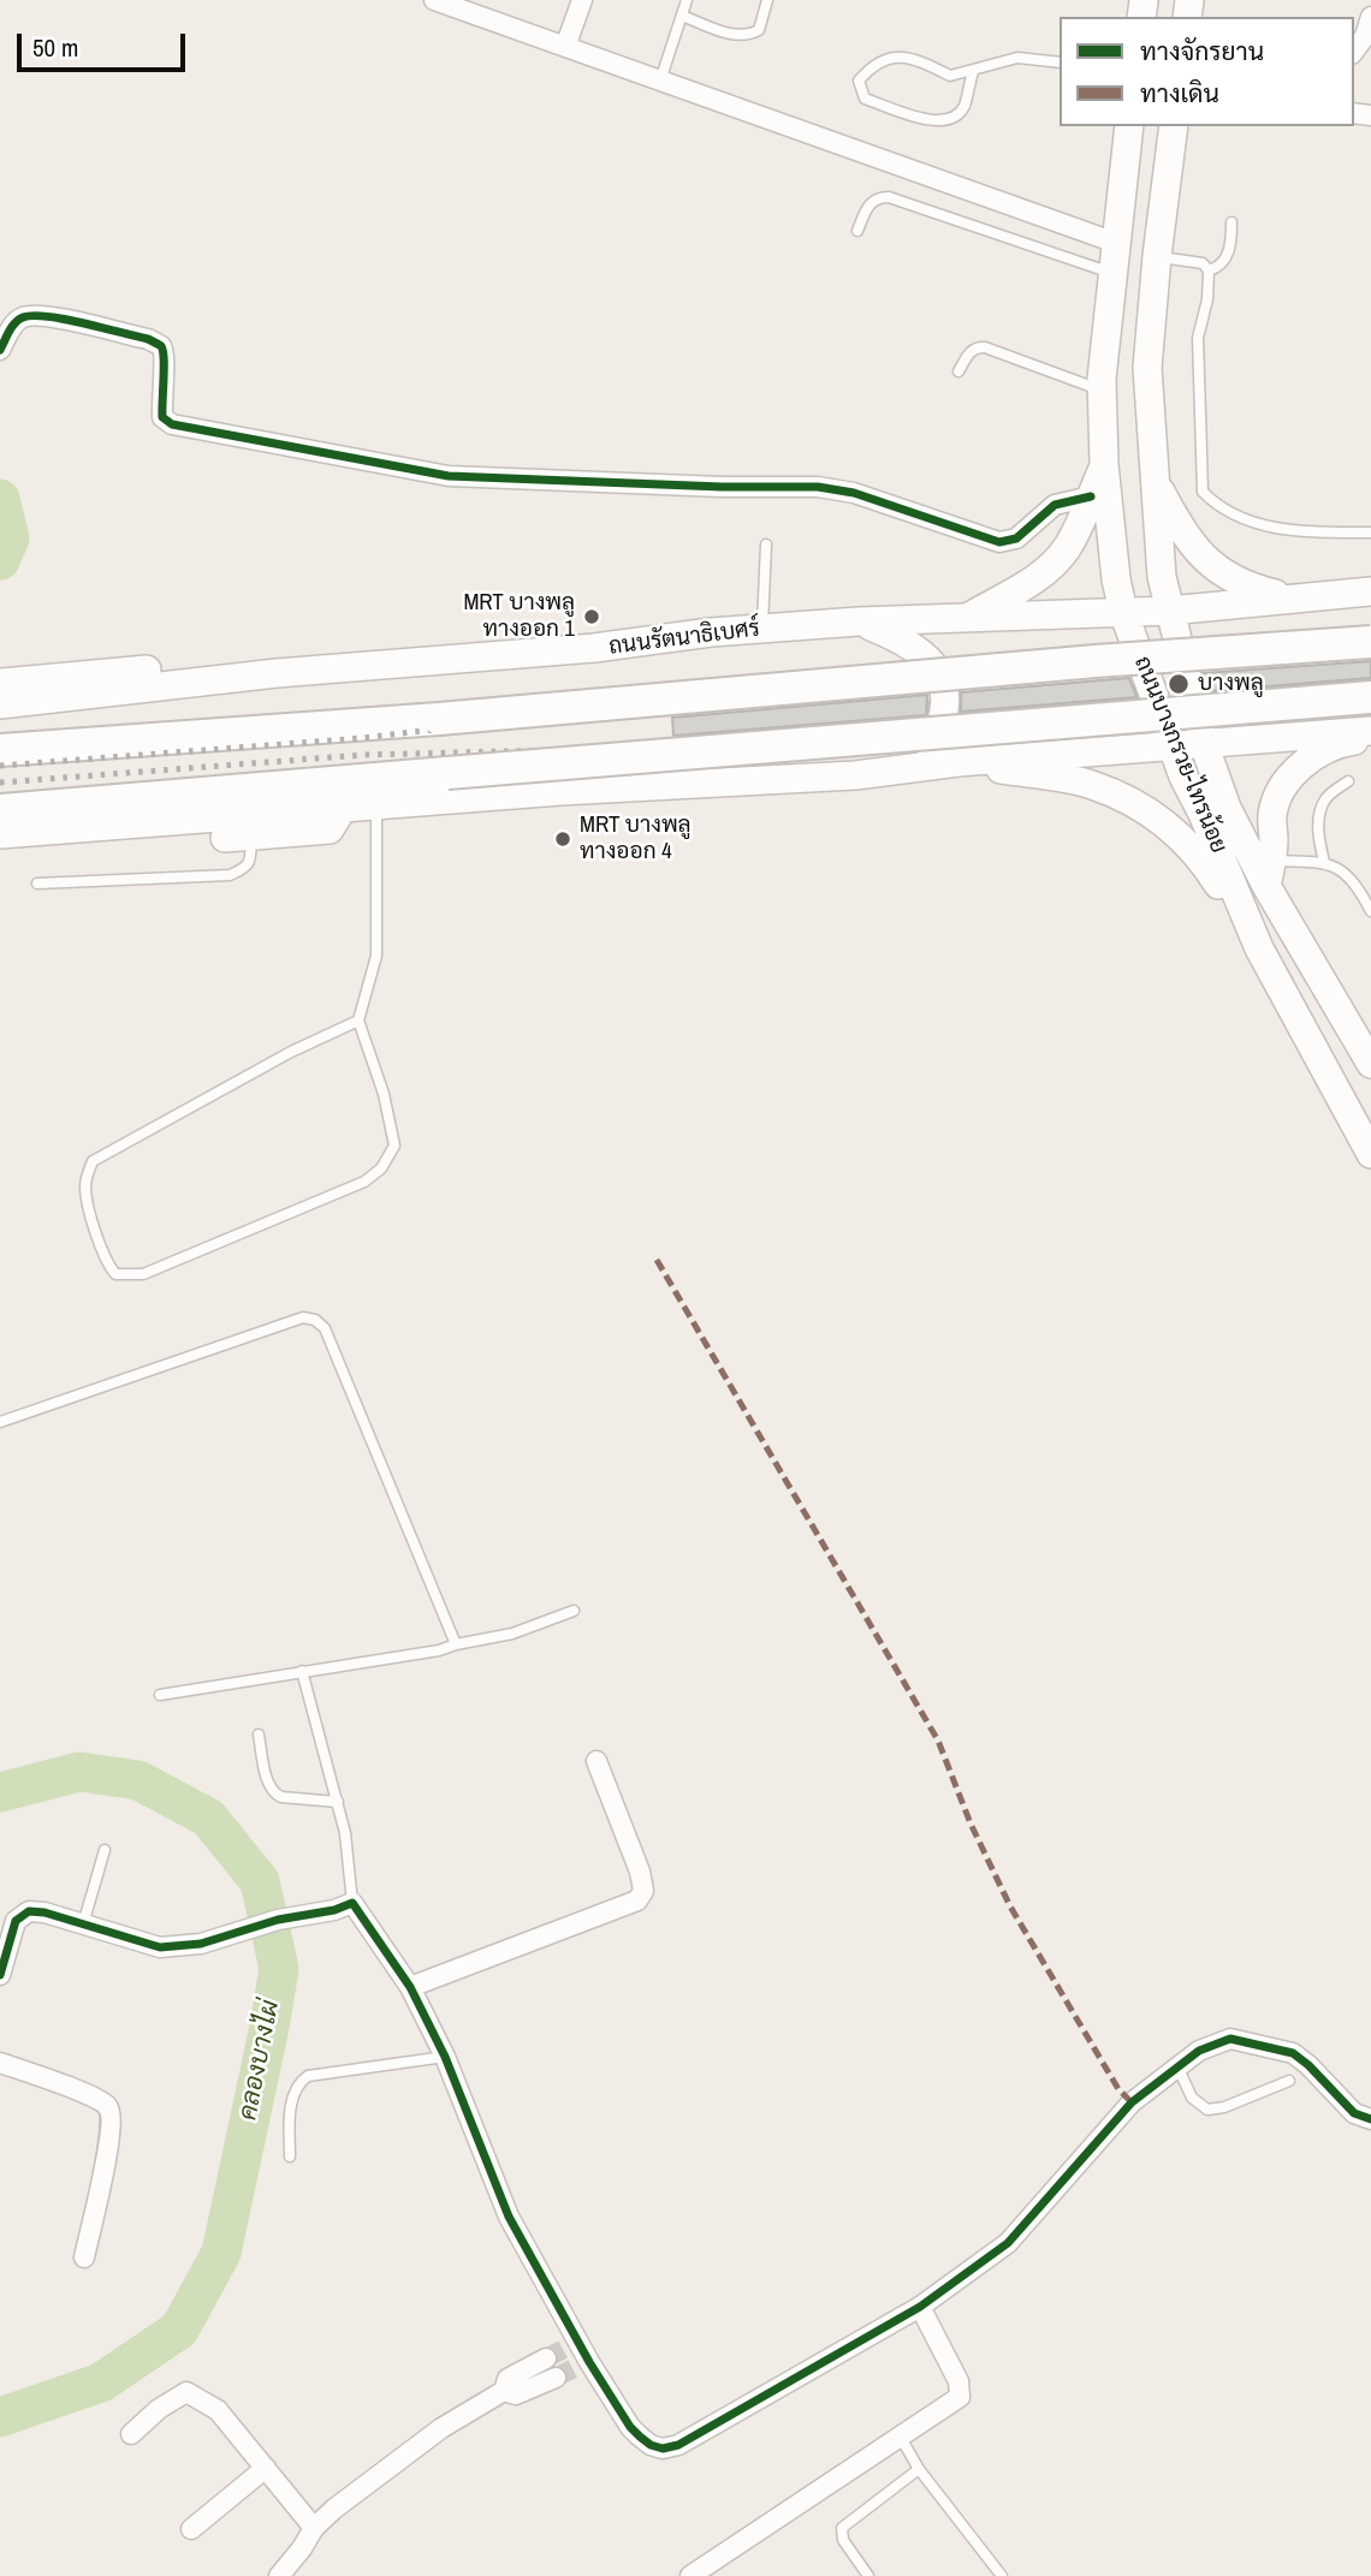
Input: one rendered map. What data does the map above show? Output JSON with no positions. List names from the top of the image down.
{
  "streets": {
    "main road": ["ถนนรัตนาธิเบศร์", "ถนนบางกรวย-ไทรน้อย"]
  },
  "crossings": [
    ["ถนนรัตนาธิเบศร์", "ถนนบางกรวย-ไทรน้อย"]
  ],
  "water": ["คลองบางไผ่"],
  "places": ["MRT บางพลู ทางออก 1", "บางพลู", "MRT บางพลู ทางออก 4"],
  "legend": ["ทางจักรยาน", "ทางเดิน"],
  "scale_bar": "50 m"
}
